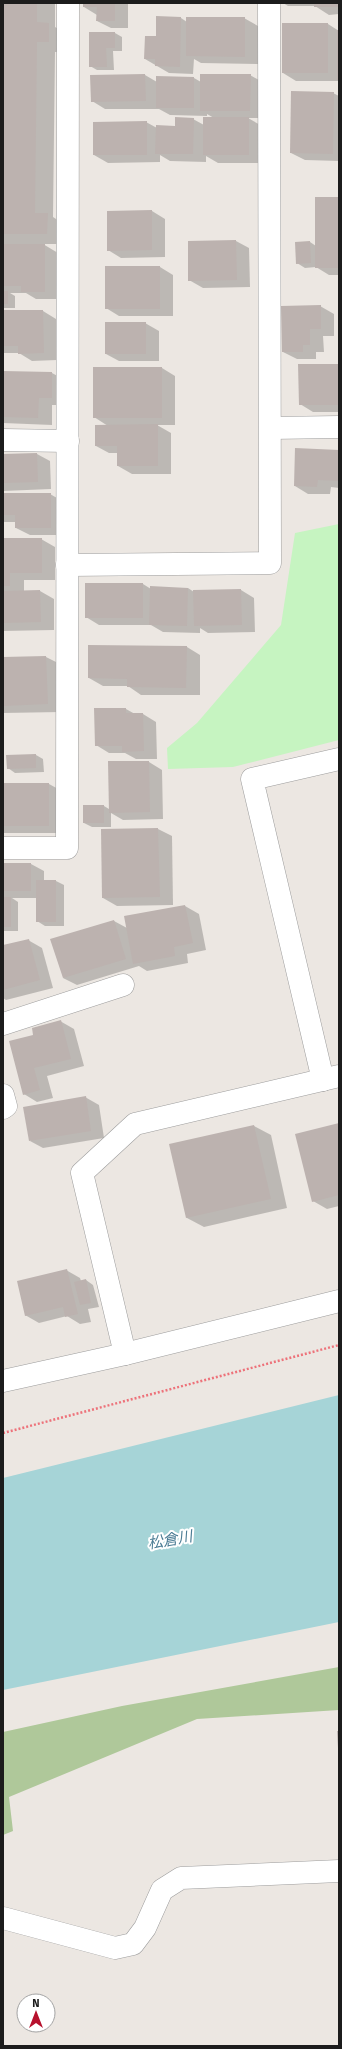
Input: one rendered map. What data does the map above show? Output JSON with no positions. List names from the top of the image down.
{
  "water": ["松倉川"],
  "north": "top"
}
